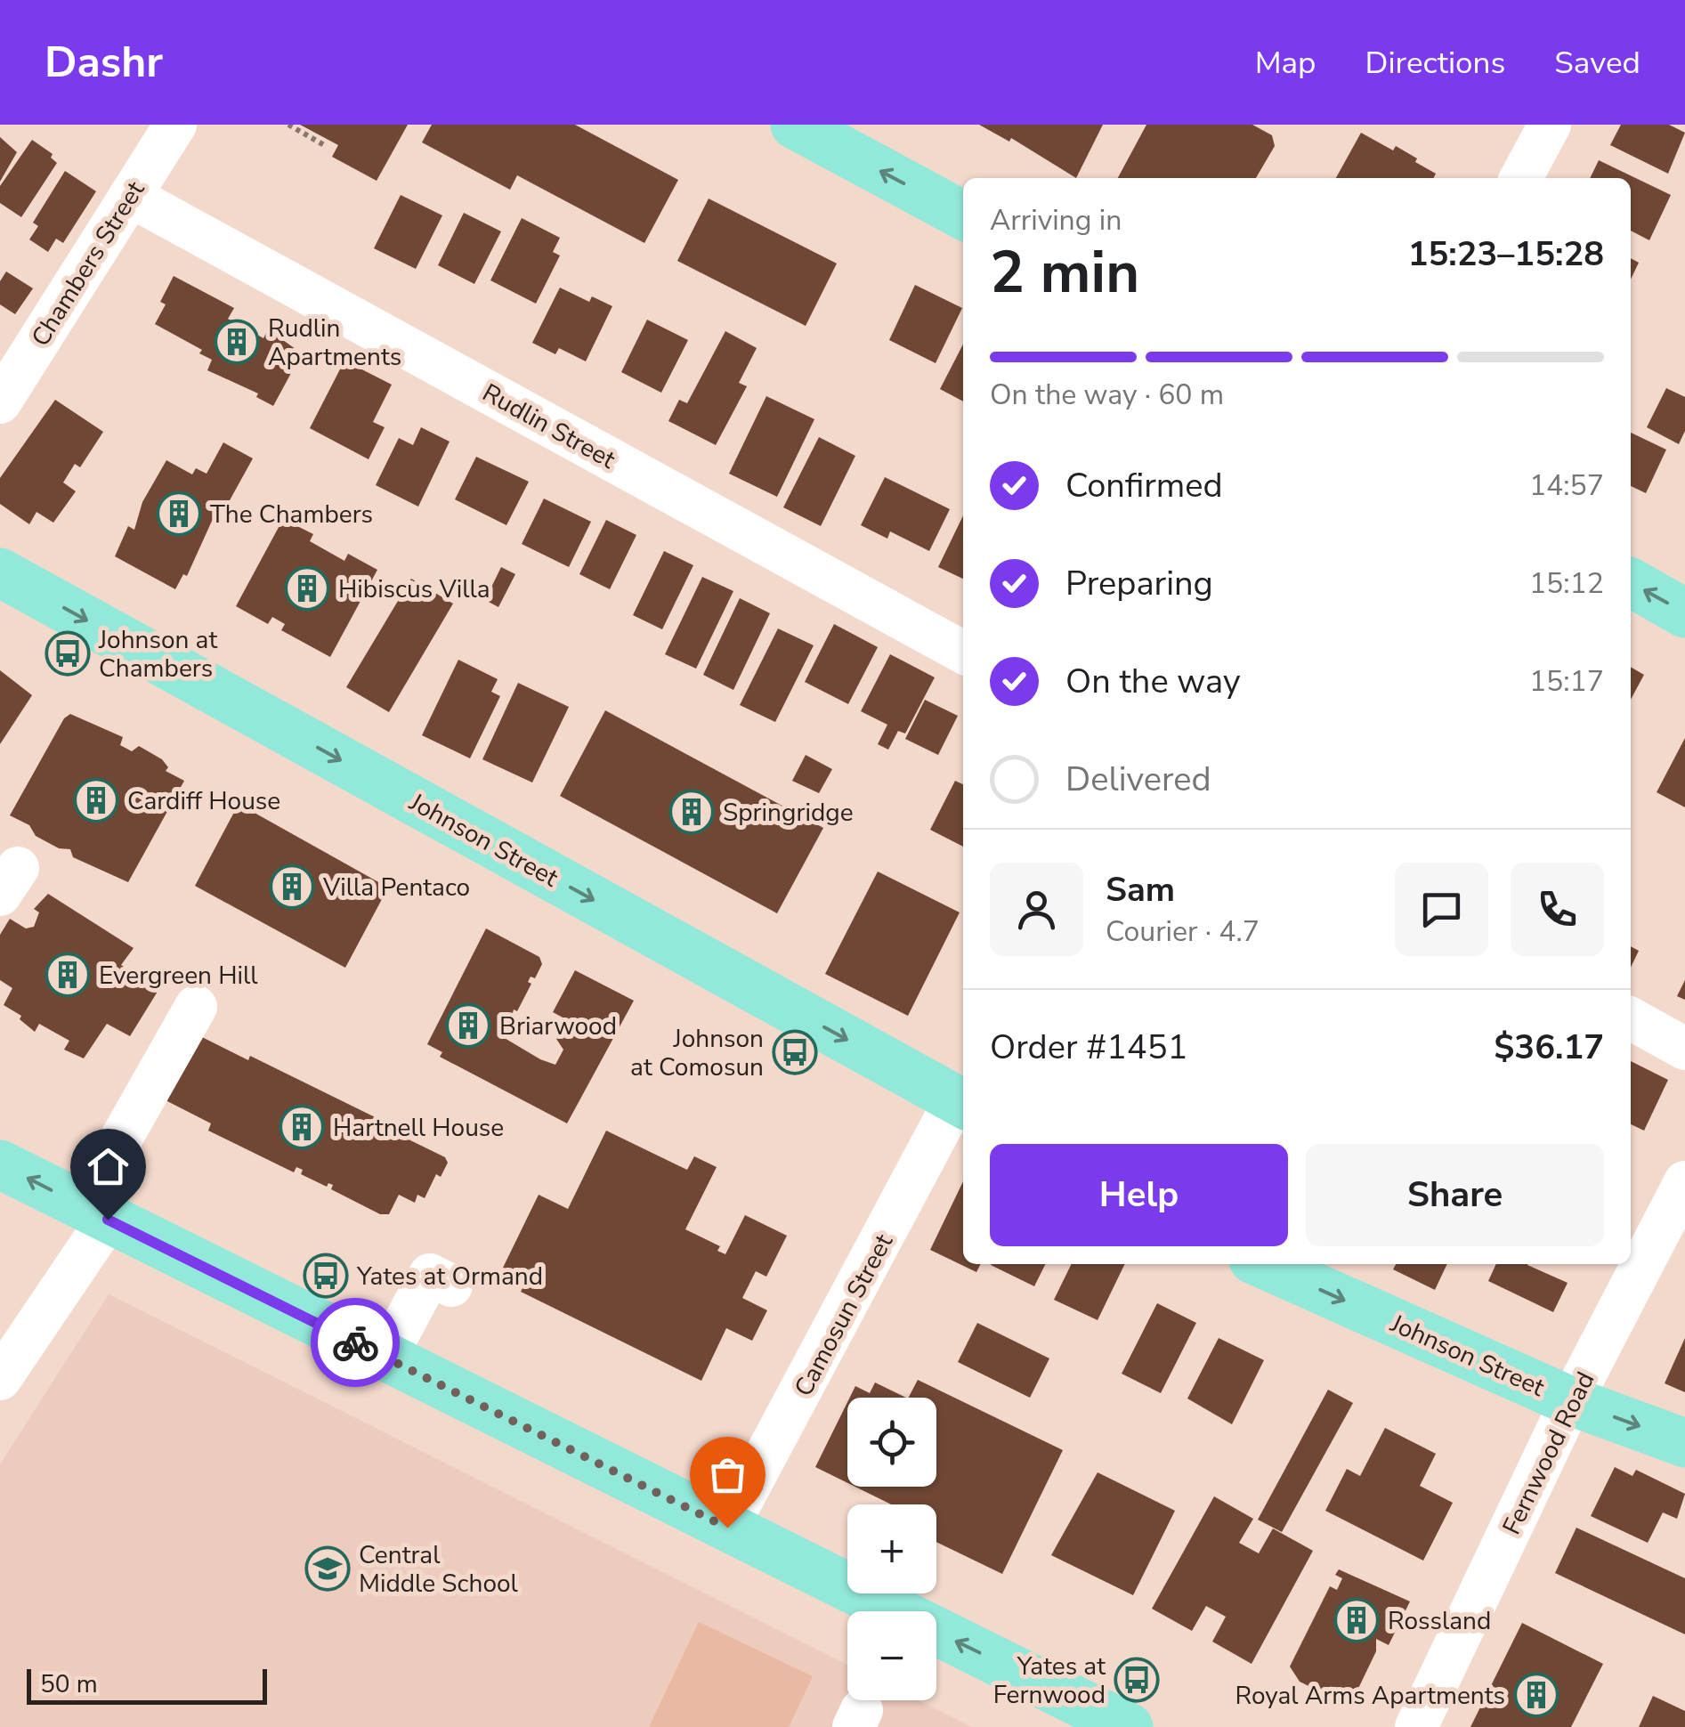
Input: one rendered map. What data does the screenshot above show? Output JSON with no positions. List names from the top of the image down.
{
  "streets": {
    "main road": ["Johnson Street"],
    "street": [
      "Chambers Street",
      "Rudlin Street",
      "Camosun Street",
      "Fernwood Road"
    ]
  },
  "crossings": [
    ["Chambers Street", "Rudlin Street"],
    ["Johnson Street", "Camosun Street"],
    ["Johnson Street", "Fernwood Road"]
  ],
  "one_way": ["Johnson Street"],
  "places": {
    "building": [
      "Rudlin Apartments",
      "The Chambers",
      "Hibiscus Villa",
      "Cardiff House",
      "Springridge",
      "Villa Pentaco",
      "Evergreen Hill",
      "Briarwood",
      "Hartnell House",
      "Rossland",
      "Royal Arms Apartments"
    ],
    "bus stop": [
      "Johnson at Chambers",
      "Johnson at Comosun",
      "Yates at Ormand",
      "Yates at Fernwood"
    ],
    "school or university": ["Central Middle School"]
  },
  "scale_bar": "50 m",
  "page": {
    "header": "Dashr",
    "nav": ["Map", "Directions", "Saved"],
    "heading": ["2 min", "Arriving in", "15:23–15:28"],
    "panel": [
      "Sam",
      "Courier · 4.7",
      "Order #1451",
      "$36.17"
    ],
    "bar": "On the way · 60 m",
    "list": [
      ["Confirmed", "14:57"],
      ["Preparing", "15:12"],
      ["On the way", "15:17"],
      "Delivered"
    ],
    "buttons": ["Help", "Share"],
    "map_buttons": ["+", "−"],
    "scale": "50 m"
  }
}
